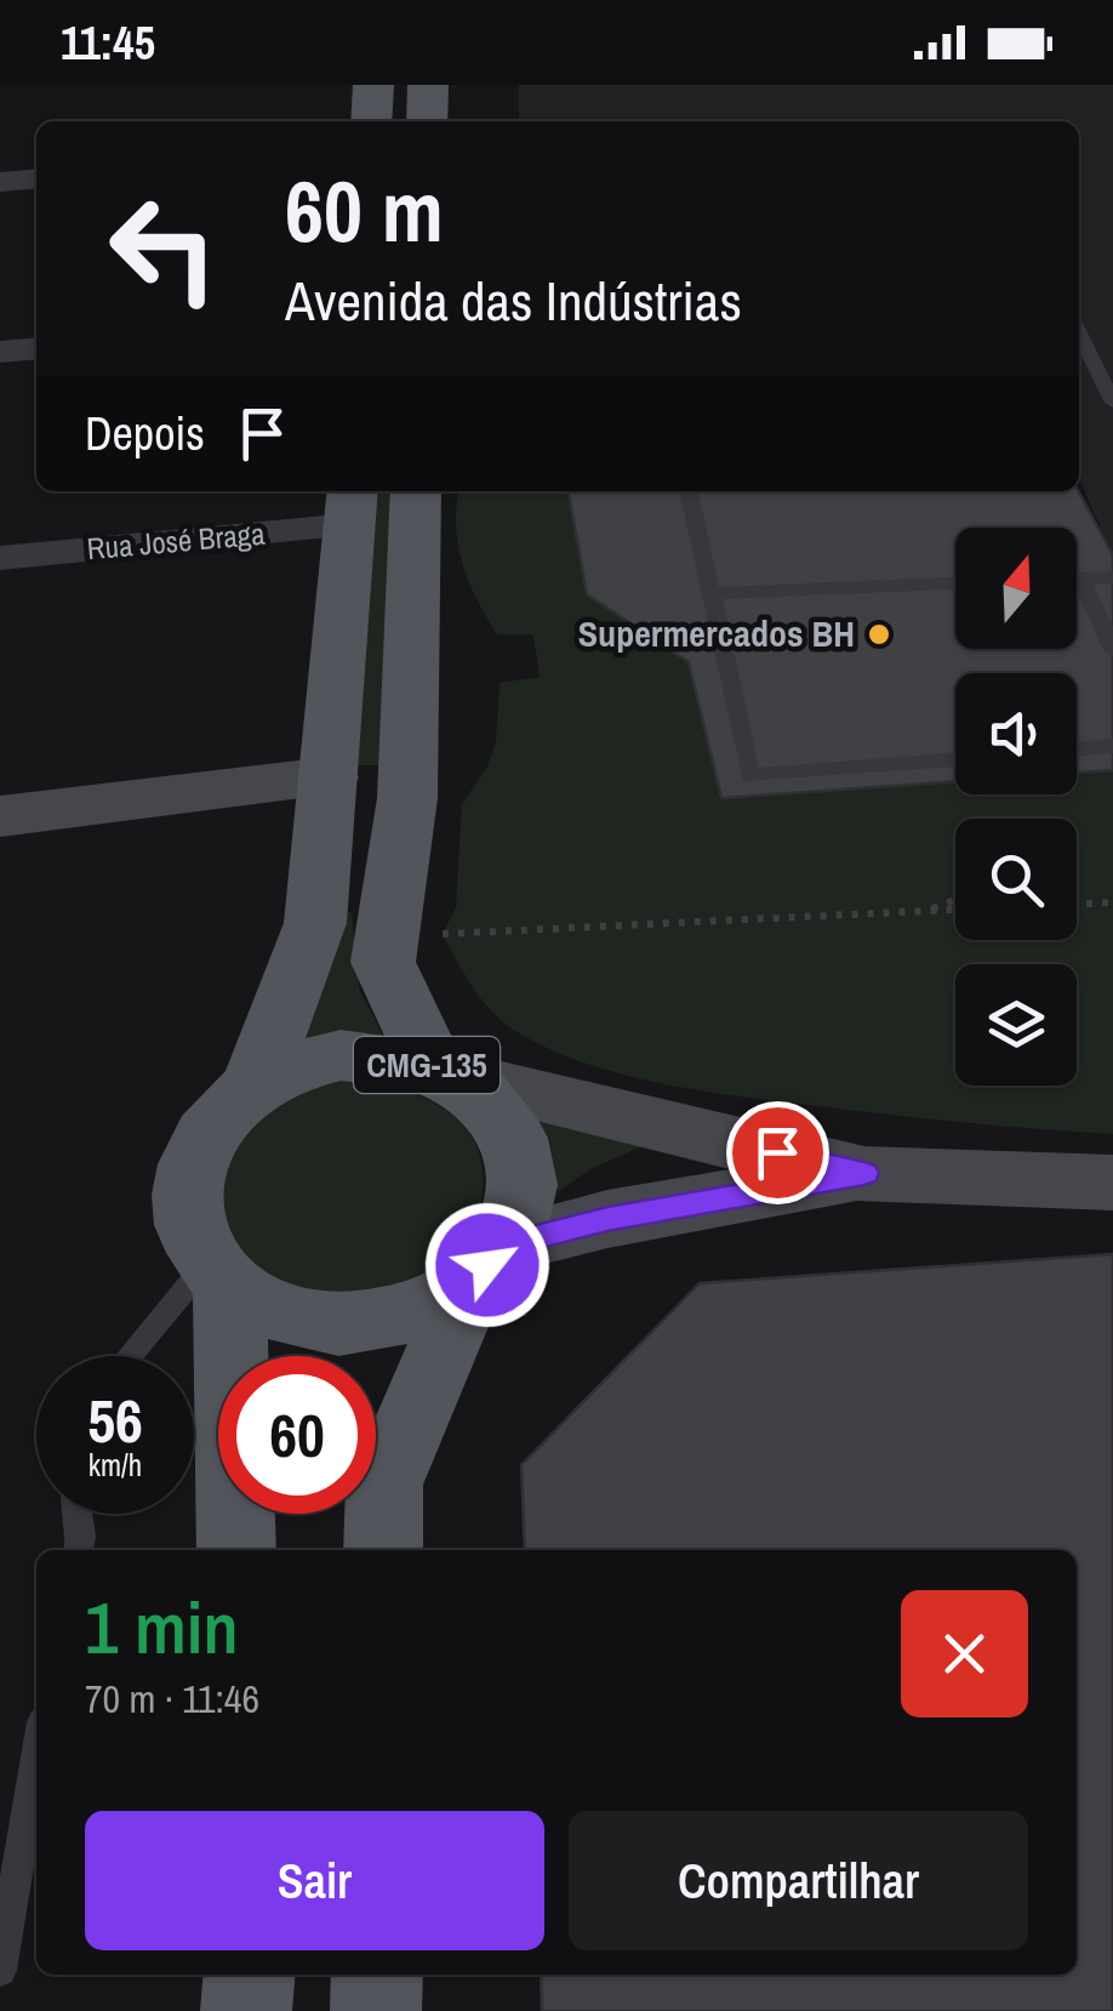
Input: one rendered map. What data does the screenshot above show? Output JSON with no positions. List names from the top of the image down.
{
  "streets": {
    "main road": ["CMG-135"],
    "street": ["Rua José Braga"]
  },
  "crossings": [
    ["Rua José Braga", "CMG-135"]
  ],
  "places": ["Supermercados BH"],
  "north": "top",
  "page": {
    "status": "11:45",
    "turn": ["60 m", "Avenida das Indústrias"],
    "then": "Depois",
    "speed": "56 km/h",
    "limit": "60",
    "heading": ["1 min", "70 m · 11:46"],
    "buttons": ["Sair", "Compartilhar"]
  }
}
